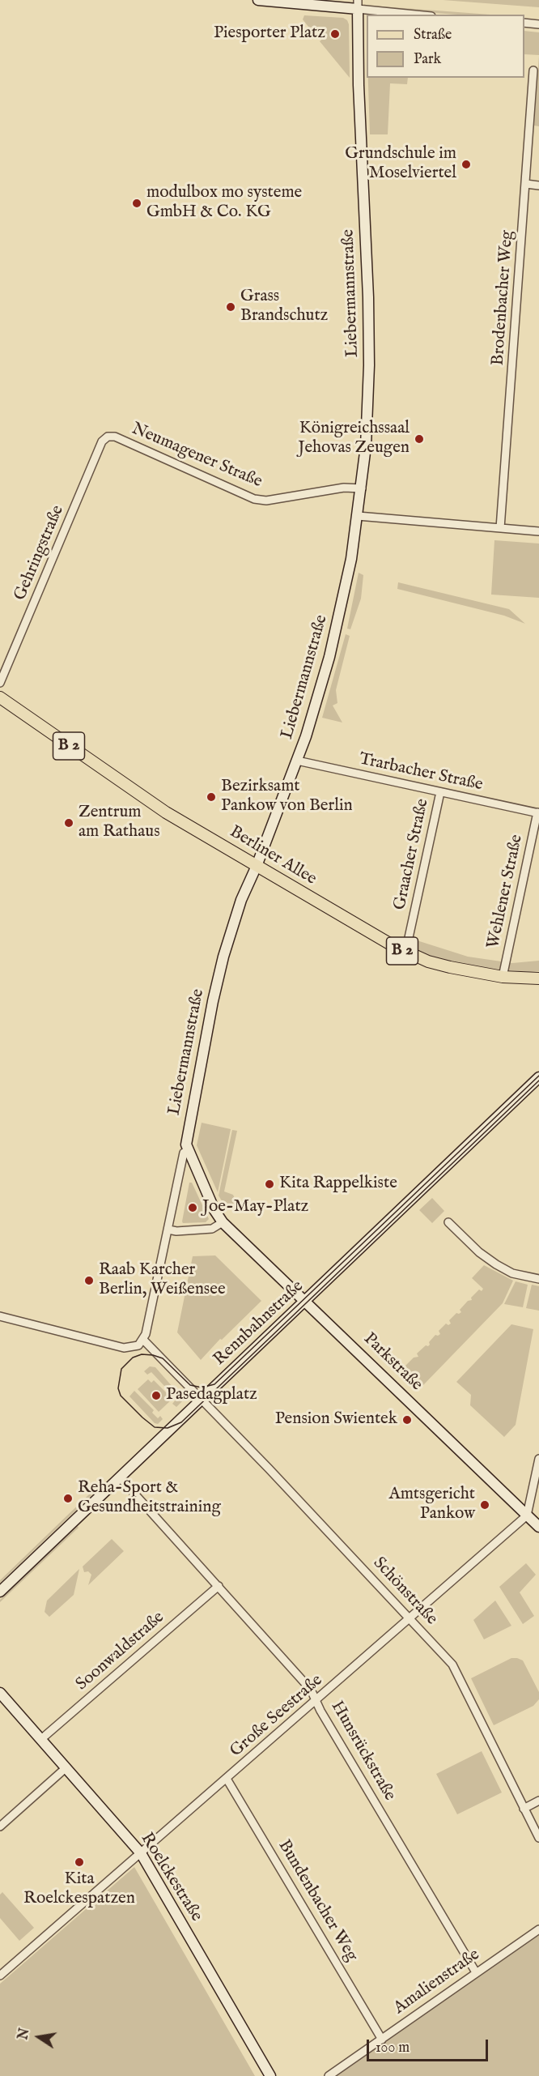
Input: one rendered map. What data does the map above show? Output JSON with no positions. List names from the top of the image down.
{
  "streets": {
    "main road": ["B 2", "Berliner Allee"],
    "street": [
      "Liebermannstraße",
      "Brodenbacher Weg",
      "Neumagener Straße",
      "Gehringstraße",
      "Trarbacher Straße",
      "Graacher Straße",
      "Wehlener Straße",
      "Rennbahnstraße",
      "Parkstraße",
      "Schönstraße",
      "Soonwaldstraße",
      "Große Seestraße",
      "Hunsrückstraße",
      "Roelckestraße",
      "Bundenbacher Weg",
      "Amalienstraße"
    ]
  },
  "crossings": [
    ["Liebermannstraße", "Neumagener Straße"],
    ["Liebermannstraße", "Trarbacher Straße"],
    ["Liebermannstraße", "Berliner Allee"],
    ["Liebermannstraße", "Parkstraße"],
    ["Neumagener Straße", "Gehringstraße"],
    ["Trarbacher Straße", "Graacher Straße"],
    ["Trarbacher Straße", "Wehlener Straße"],
    ["Graacher Straße", "Berliner Allee"],
    ["Berliner Allee", "Wehlener Straße"],
    ["Rennbahnstraße", "Parkstraße"],
    ["Rennbahnstraße", "Schönstraße"],
    ["Rennbahnstraße", "Hunsrückstraße"],
    ["Parkstraße", "Große Seestraße"],
    ["Schönstraße", "Große Seestraße"],
    ["Soonwaldstraße", "Hunsrückstraße"],
    ["Soonwaldstraße", "Roelckestraße"],
    ["Große Seestraße", "Hunsrückstraße"],
    ["Große Seestraße", "Roelckestraße"],
    ["Große Seestraße", "Bundenbacher Weg"],
    ["Hunsrückstraße", "Amalienstraße"],
    ["Bundenbacher Weg", "Amalienstraße"]
  ],
  "places": [
    "Piesporter Platz",
    "Grundschule im Moselviertel",
    "modulbox mo systeme GmbH & Co. KG",
    "Grass Brandschutz",
    "Königreichssaal Jehovas Zeugen",
    "Bezirksamt Pankow von Berlin",
    "Zentrum am Rathaus",
    "Kita Rappelkiste",
    "Joe-May-Platz",
    "Raab Karcher Berlin, Weißensee",
    "Pasedagplatz",
    "Pension Swientek",
    "Reha-Sport & Gesundheitstraining",
    "Amtsgericht Pankow",
    "Kita Roelckespatzen"
  ],
  "legend": ["Straße", "Park"],
  "scale_bar": "100 m",
  "north": "left"
}
